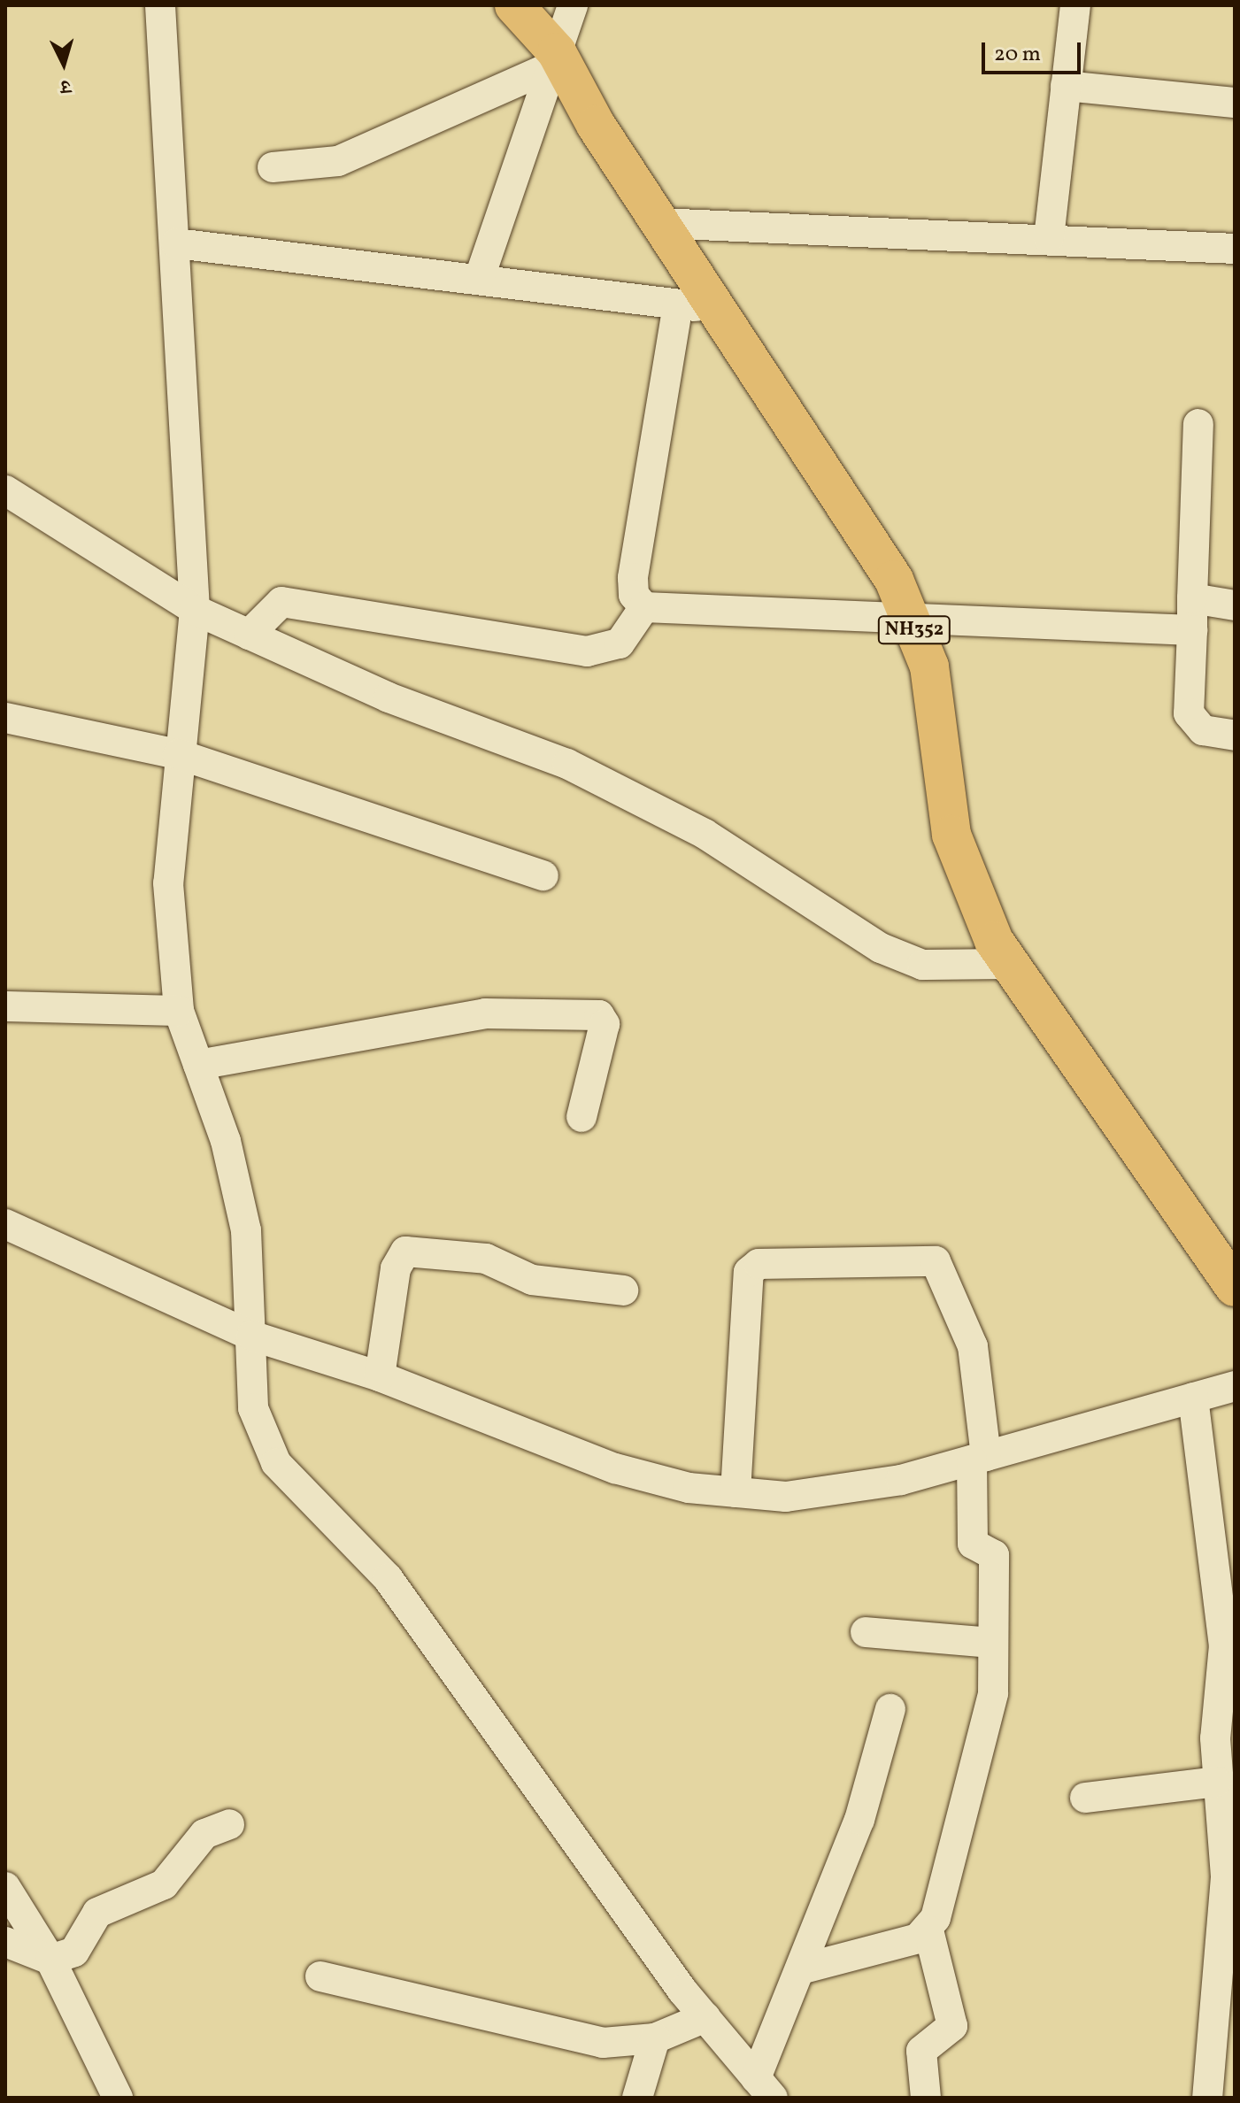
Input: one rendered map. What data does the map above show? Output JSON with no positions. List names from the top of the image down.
{
  "streets": {
    "highway": ["NH352"]
  },
  "scale_bar": "20 m",
  "north": "bottom"
}
